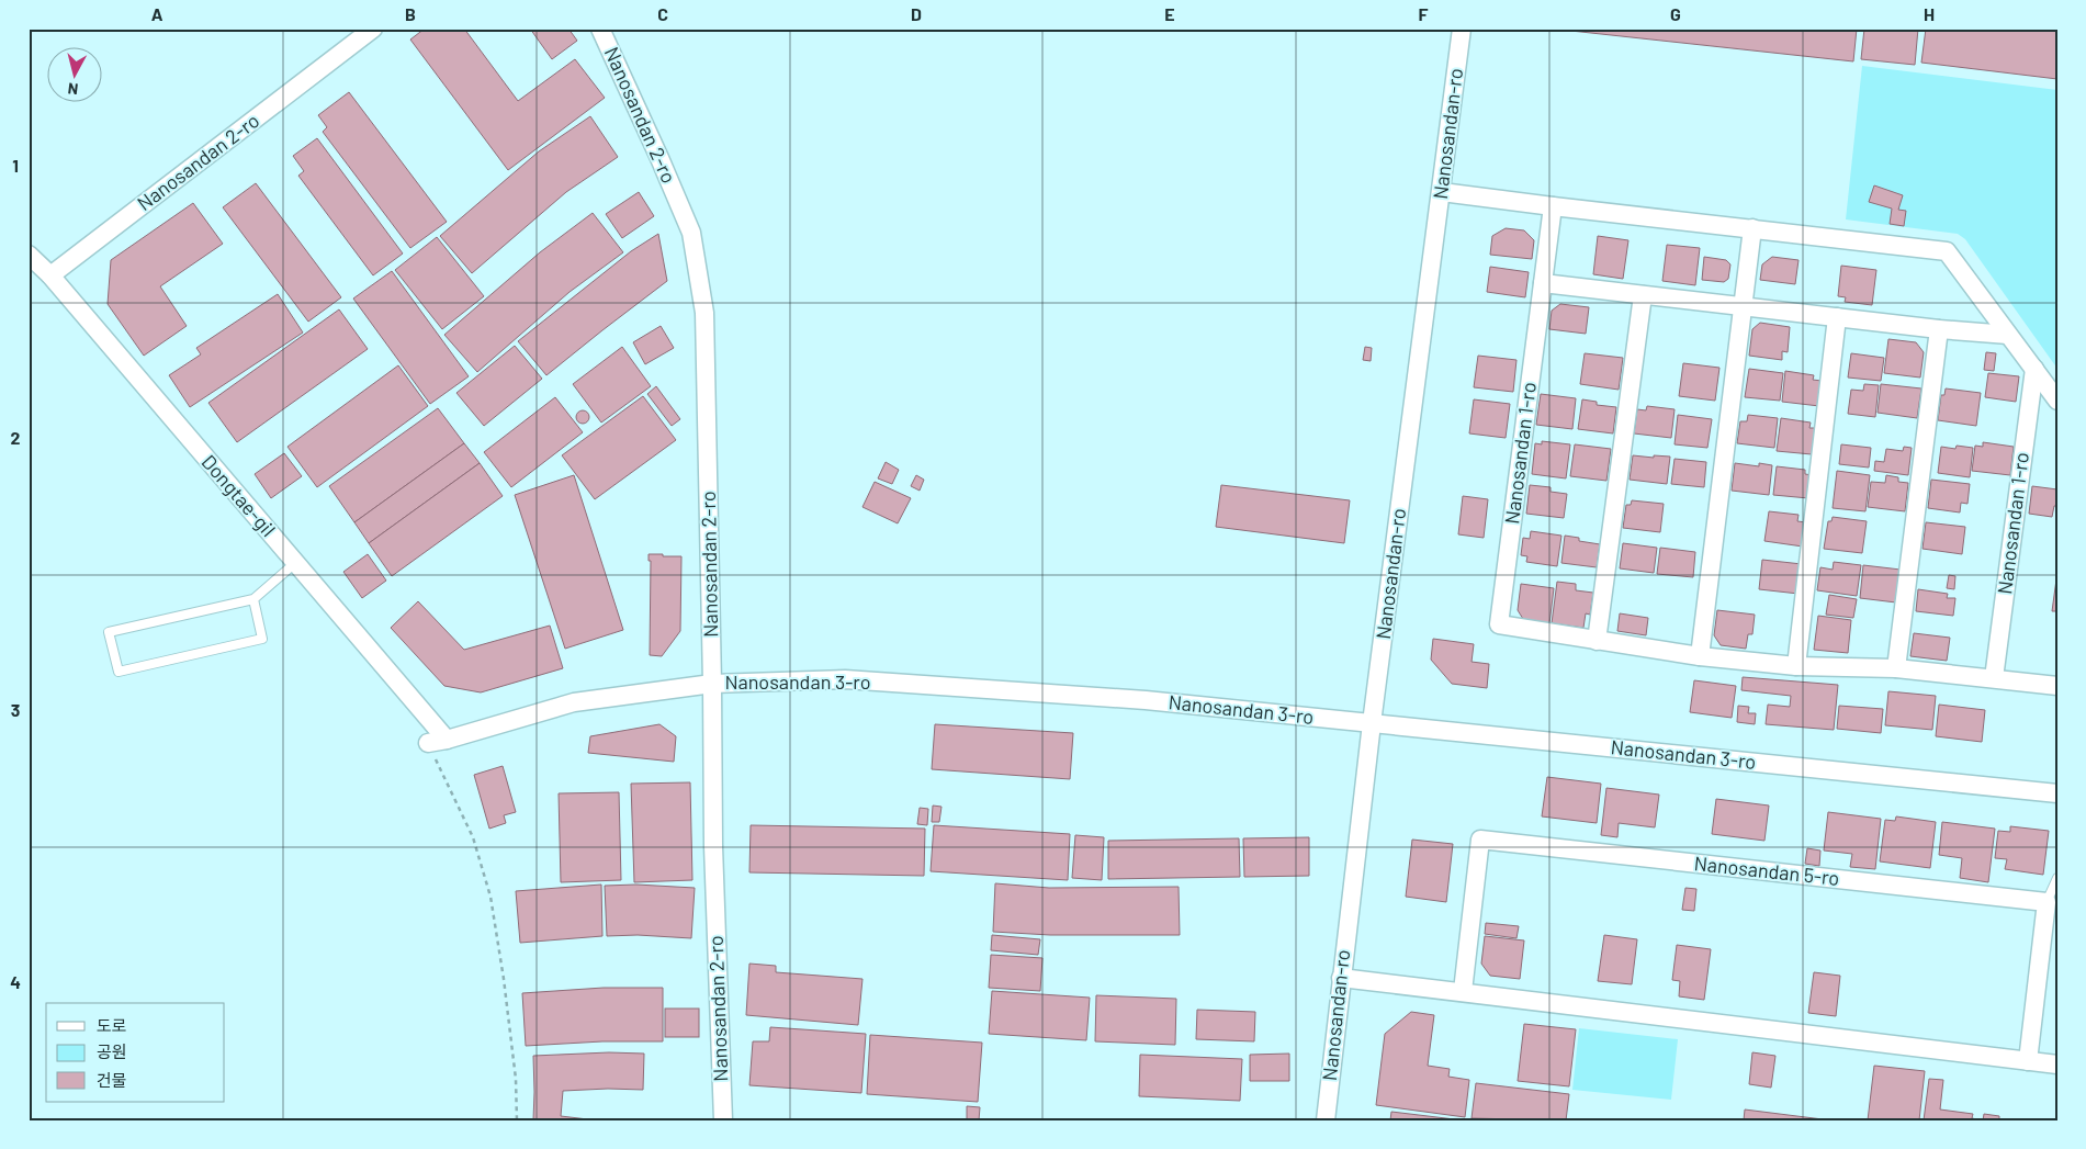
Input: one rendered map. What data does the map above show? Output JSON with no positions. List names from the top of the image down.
{
  "streets": {
    "street": [
      "Nanosandan 2-ro",
      "Nanosandan-ro",
      "Nanosandan 1-ro",
      "Dongtae-gil",
      "Nanosandan 3-ro",
      "Nanosandan 5-ro"
    ]
  },
  "crossings": [
    ["Nanosandan 2-ro", "Dongtae-gil"],
    ["Nanosandan 2-ro", "Nanosandan 3-ro"],
    ["Nanosandan-ro", "Nanosandan 3-ro"],
    ["Dongtae-gil", "Nanosandan 3-ro"]
  ],
  "legend": ["도로", "공원", "건물"],
  "north": "bottom",
  "grid": {
    "columns": [
      "A",
      "B",
      "C",
      "D",
      "E",
      "F",
      "G",
      "H"
    ],
    "rows": [
      "1",
      "2",
      "3",
      "4"
    ]
  }
}
